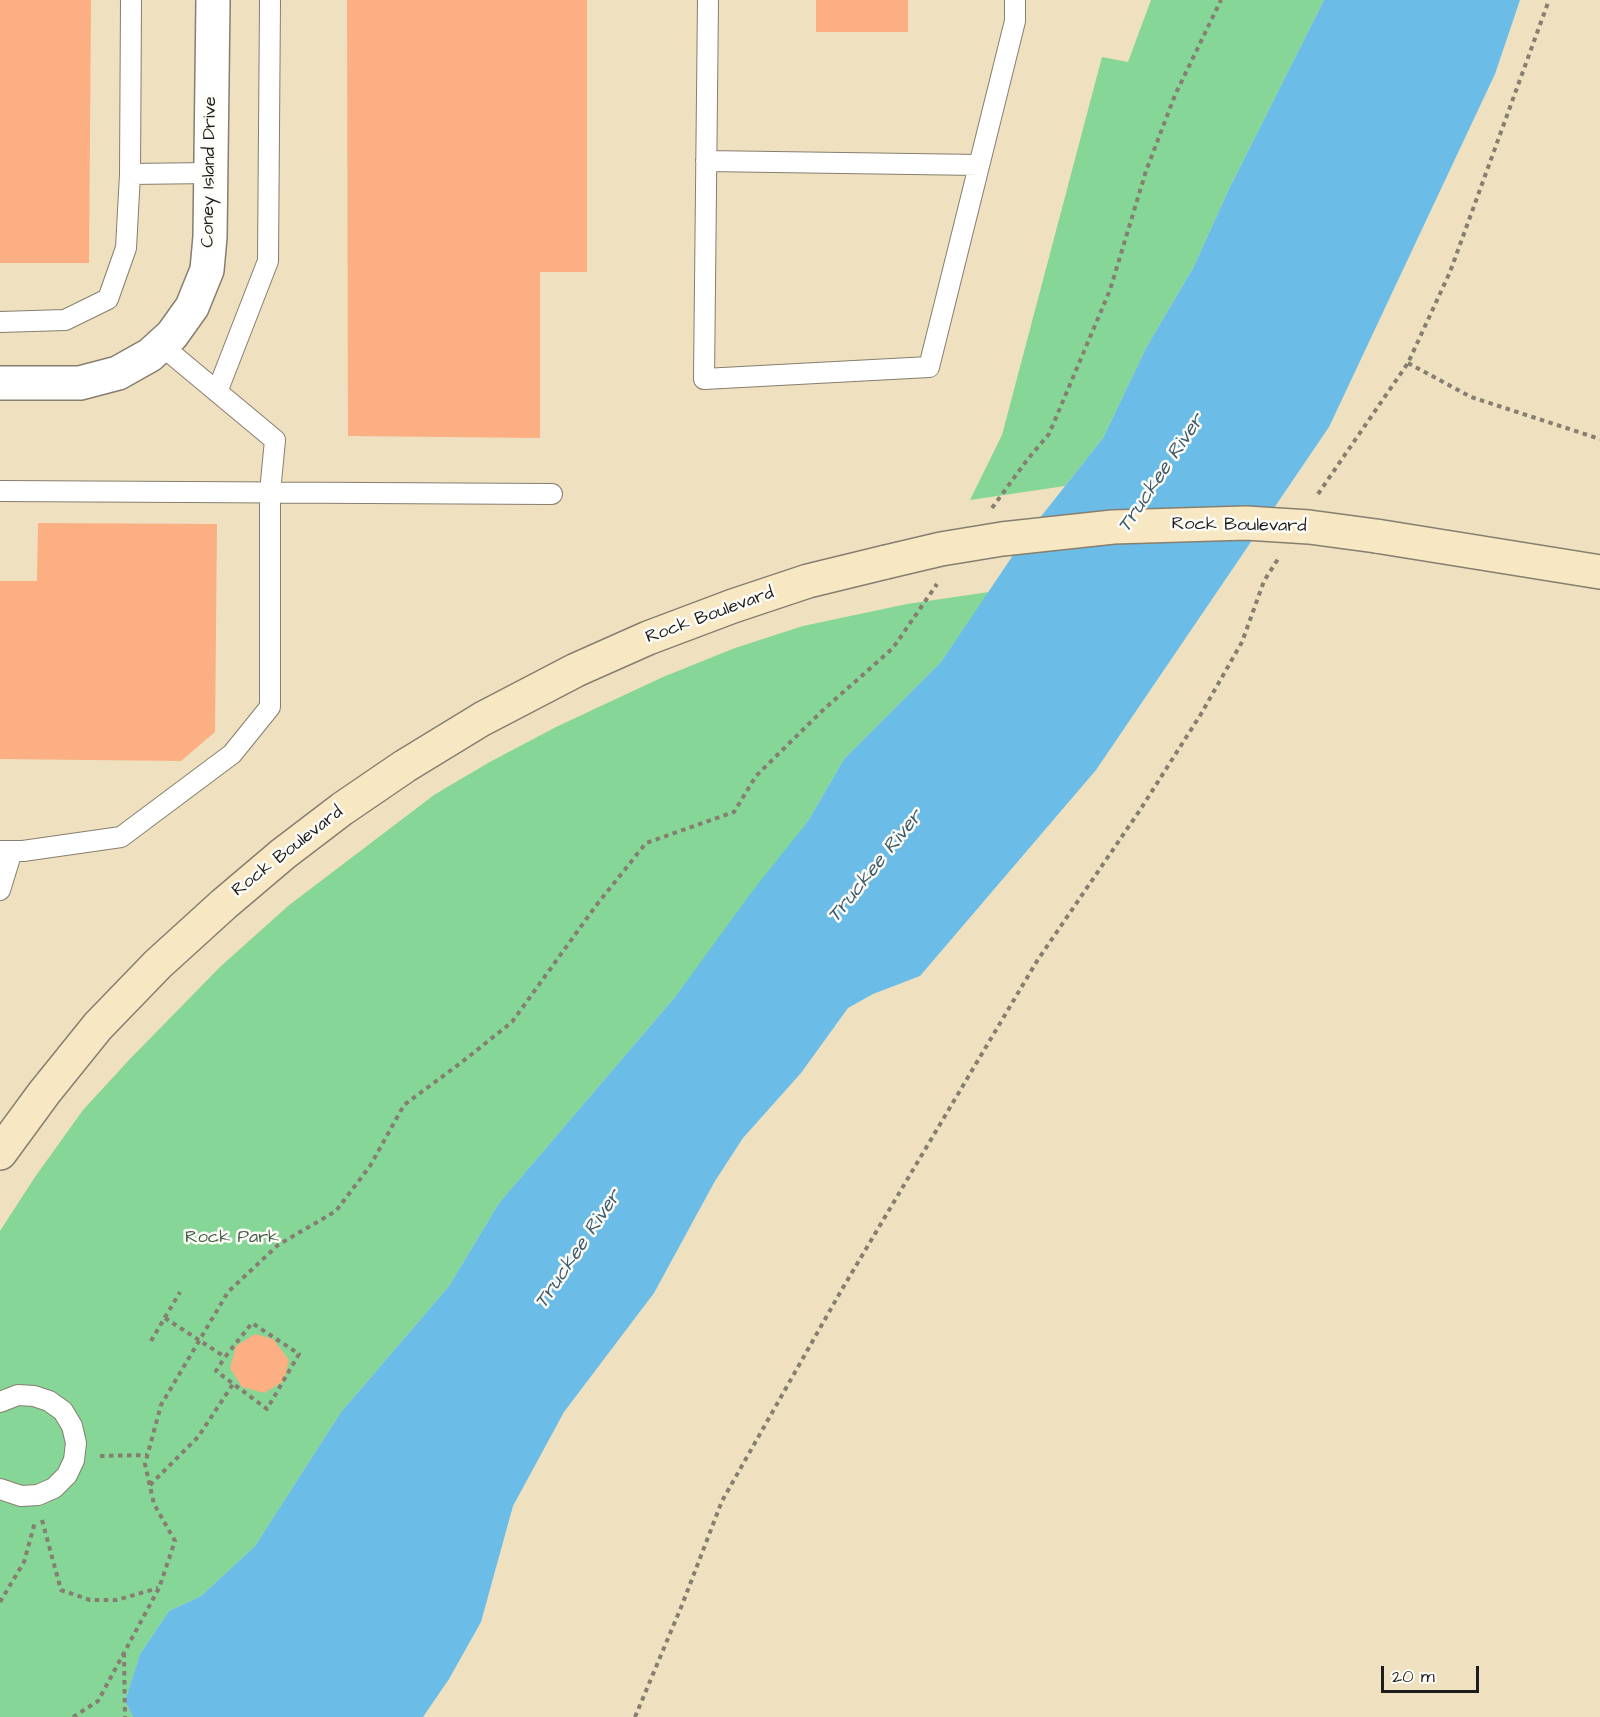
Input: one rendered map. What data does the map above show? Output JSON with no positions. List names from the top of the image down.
{
  "streets": {
    "main road": ["Rock Boulevard"],
    "street": ["Coney Island Drive"]
  },
  "water": ["Truckee River"],
  "parks": ["Rock Park"],
  "scale_bar": "20 m"
}
